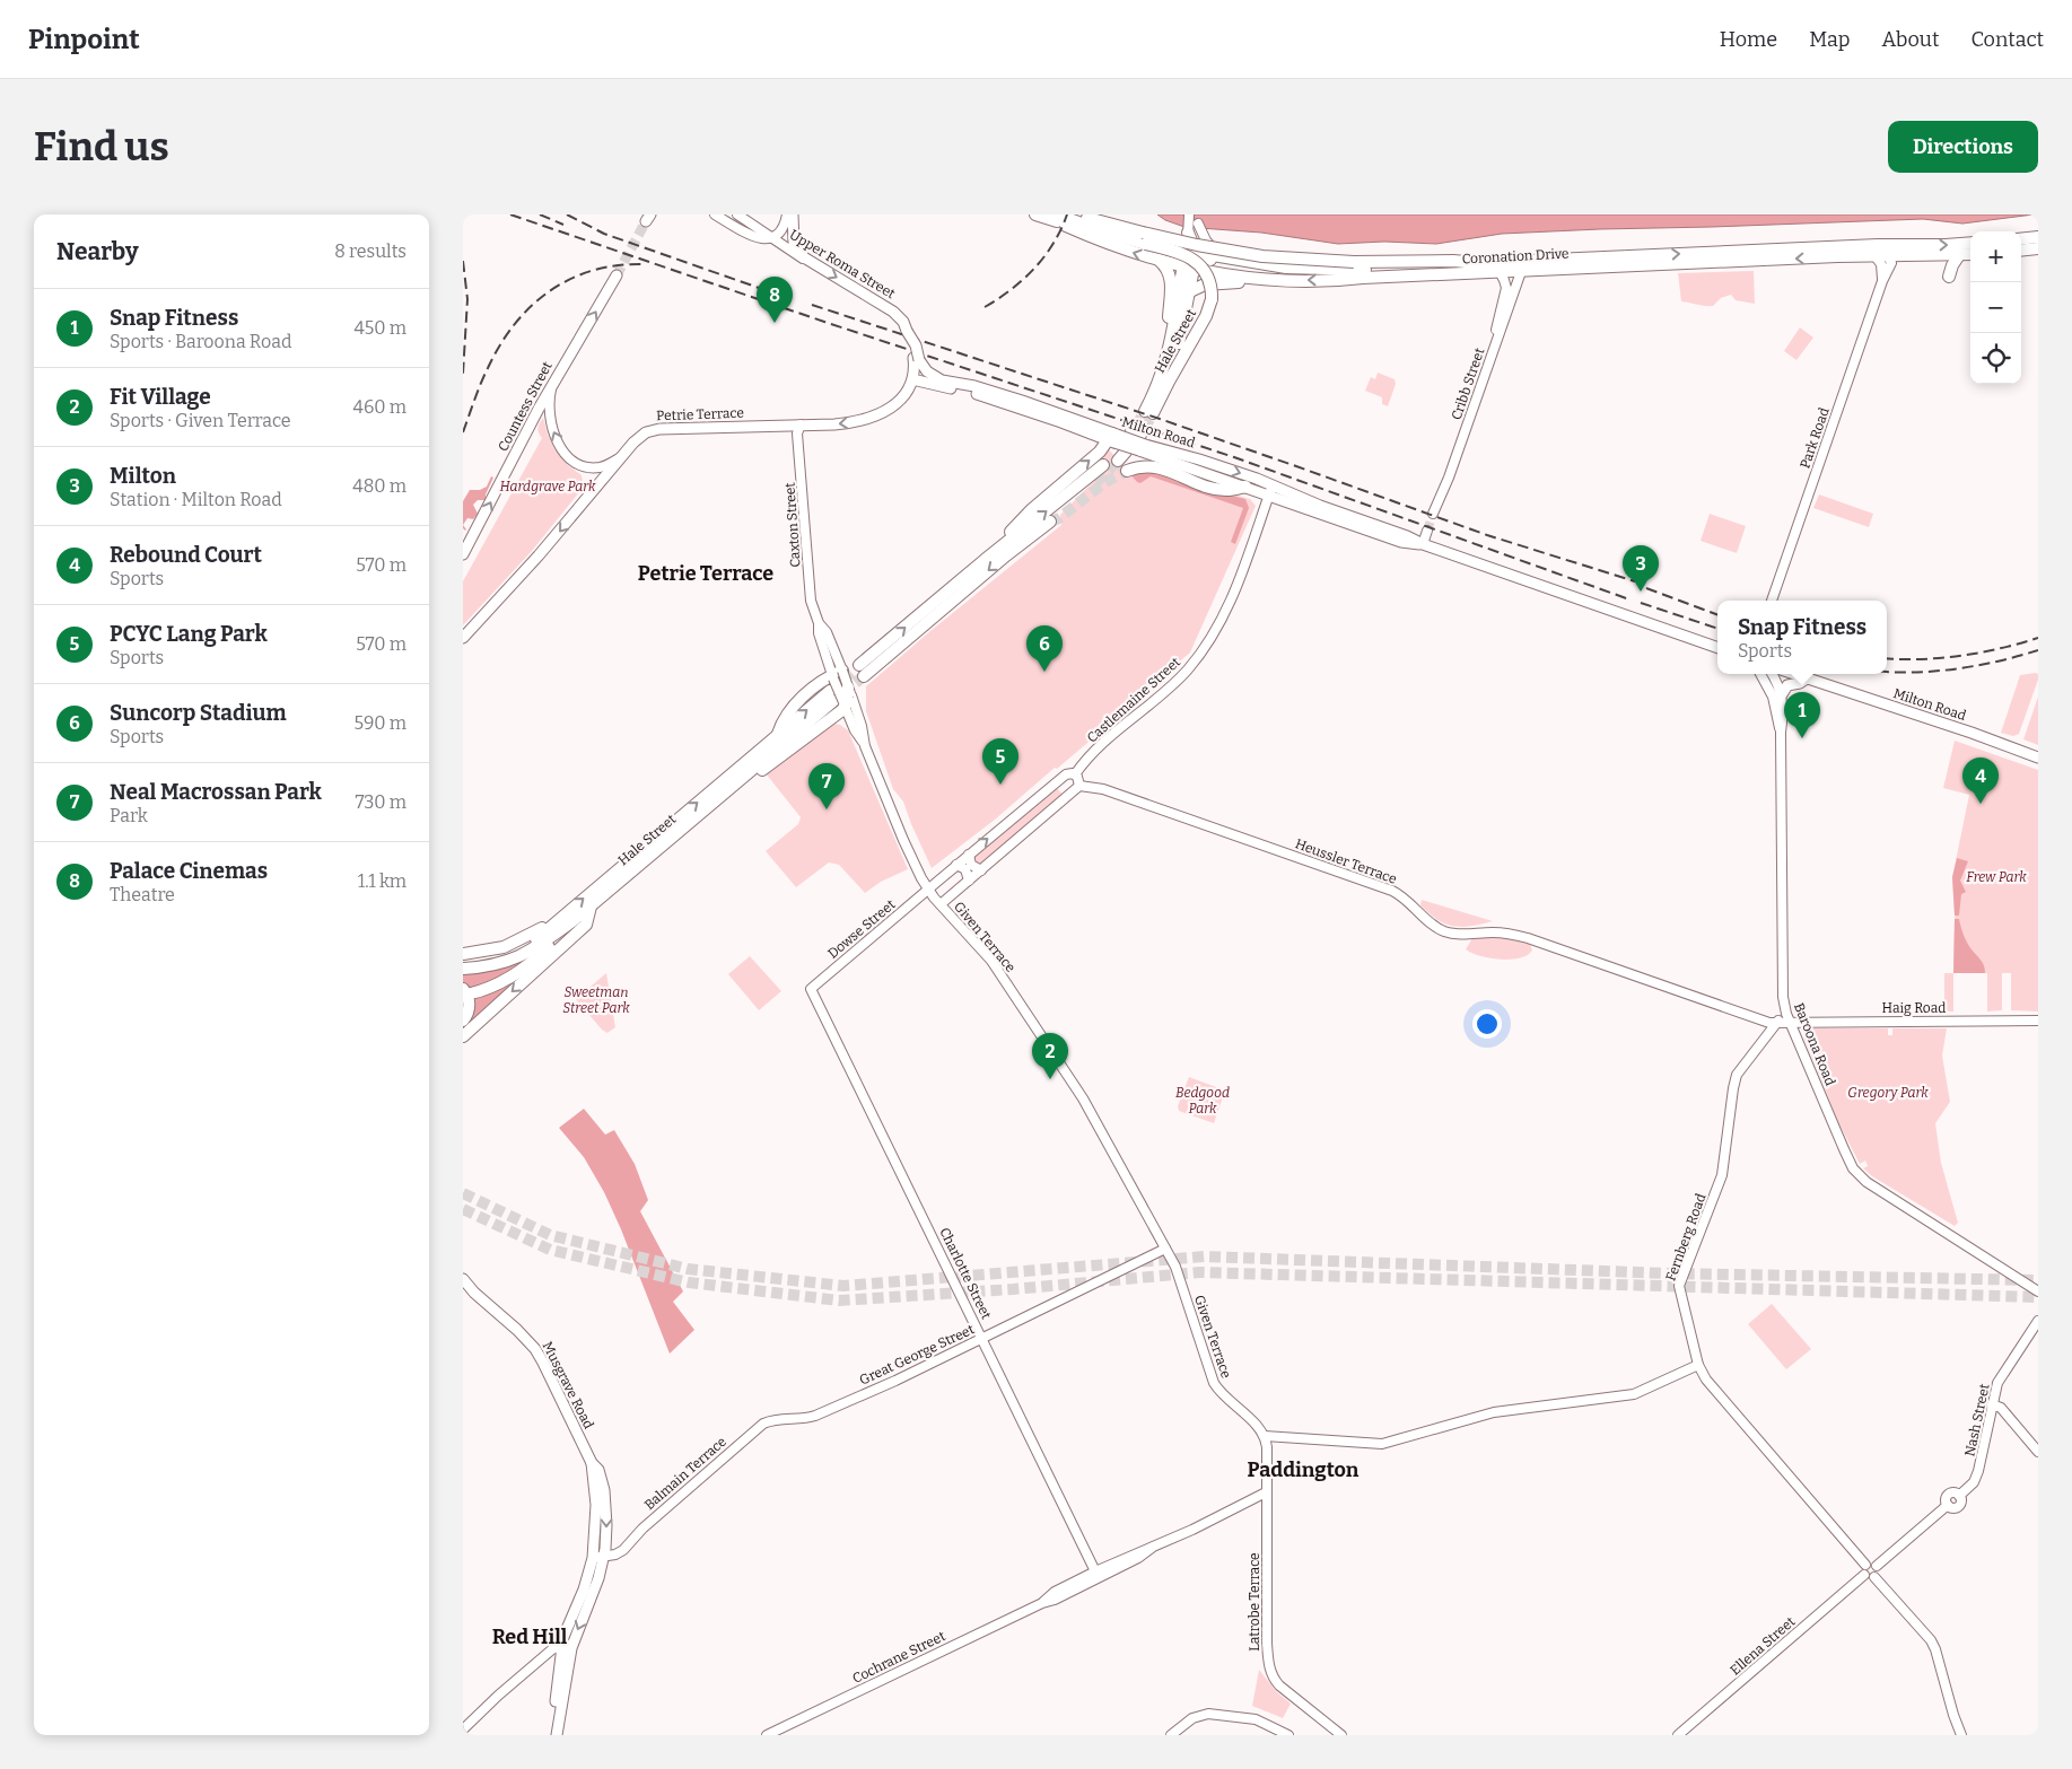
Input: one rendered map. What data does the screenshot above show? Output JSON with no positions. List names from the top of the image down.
{
  "streets": {
    "highway": ["Coronation Drive", "Hale Street"],
    "main road": [
      "Upper Roma Street",
      "Countess Street",
      "Petrie Terrace",
      "Milton Road",
      "Musgrave Road"
    ],
    "street": [
      "Cribb Street",
      "Park Road",
      "Caxton Street",
      "Castlemaine Street",
      "Heussler Terrace",
      "Dowse Street",
      "Given Terrace",
      "Haig Road",
      "Baroona Road",
      "Fernberg Road",
      "Charlotte Street",
      "Great George Street",
      "Nash Street",
      "Balmain Terrace",
      "Latrobe Terrace",
      "Ellena Street",
      "Cochrane Street"
    ]
  },
  "crossings": [
    ["Coronation Drive", "Hale Street"],
    ["Coronation Drive", "Cribb Street"],
    ["Coronation Drive", "Park Road"],
    ["Upper Roma Street", "Milton Road"],
    ["Hale Street", "Caxton Street"],
    ["Petrie Terrace", "Milton Road"],
    ["Petrie Terrace", "Caxton Street"],
    ["Milton Road", "Castlemaine Street"],
    ["Caxton Street", "Dowse Street"],
    ["Caxton Street", "Given Terrace"],
    ["Castlemaine Street", "Heussler Terrace"],
    ["Heussler Terrace", "Haig Road"],
    ["Heussler Terrace", "Baroona Road"],
    ["Heussler Terrace", "Fernberg Road"],
    ["Dowse Street", "Given Terrace"],
    ["Dowse Street", "Charlotte Street"],
    ["Given Terrace", "Great George Street"],
    ["Given Terrace", "Latrobe Terrace"],
    ["Haig Road", "Baroona Road"],
    ["Baroona Road", "Fernberg Road"],
    ["Fernberg Road", "Nash Street"],
    ["Fernberg Road", "Ellena Street"],
    ["Charlotte Street", "Great George Street"],
    ["Charlotte Street", "Cochrane Street"],
    ["Great George Street", "Balmain Terrace"],
    ["Musgrave Road", "Balmain Terrace"],
    ["Nash Street", "Ellena Street"],
    ["Latrobe Terrace", "Cochrane Street"]
  ],
  "one_way": ["Upper Roma Street", "Countess Street", "Petrie Terrace"],
  "districts": ["Petrie Terrace", "Paddington", "Red Hill"],
  "parks": [
    "Hardgrave Park",
    "Frew Park",
    "Sweetman Street Park",
    "Bedgood Park",
    "Gregory Park"
  ],
  "page": {
    "header": "Pinpoint",
    "nav": [
      "Home",
      "Map",
      "About",
      "Contact"
    ],
    "buttons": "Directions",
    "title": "Find us",
    "heading": ["Nearby", "8 results"],
    "map_buttons": ["+", "−"],
    "pins": [
      "8",
      "3",
      "6",
      "1",
      "5",
      "4",
      "7",
      "2"
    ],
    "list": [
      {
        "mark": "1",
        "name": "Snap Fitness",
        "note": "Sports · Baroona Road",
        "value": "450 m"
      },
      {
        "mark": "2",
        "name": "Fit Village",
        "note": "Sports · Given Terrace",
        "value": "460 m"
      },
      {
        "mark": "3",
        "name": "Milton",
        "note": "Station · Milton Road",
        "value": "480 m"
      },
      {
        "mark": "4",
        "name": "Rebound Court",
        "note": "Sports",
        "value": "570 m"
      },
      {
        "mark": "5",
        "name": "PCYC Lang Park",
        "note": "Sports",
        "value": "570 m"
      },
      {
        "mark": "6",
        "name": "Suncorp Stadium",
        "note": "Sports",
        "value": "590 m"
      },
      {
        "mark": "7",
        "name": "Neal Macrossan Park",
        "note": "Park",
        "value": "730 m"
      },
      {
        "mark": "8",
        "name": "Palace Cinemas",
        "note": "Theatre",
        "value": "1.1 km"
      }
    ],
    "popup": ["Snap Fitness", "Sports"]
  }
}
